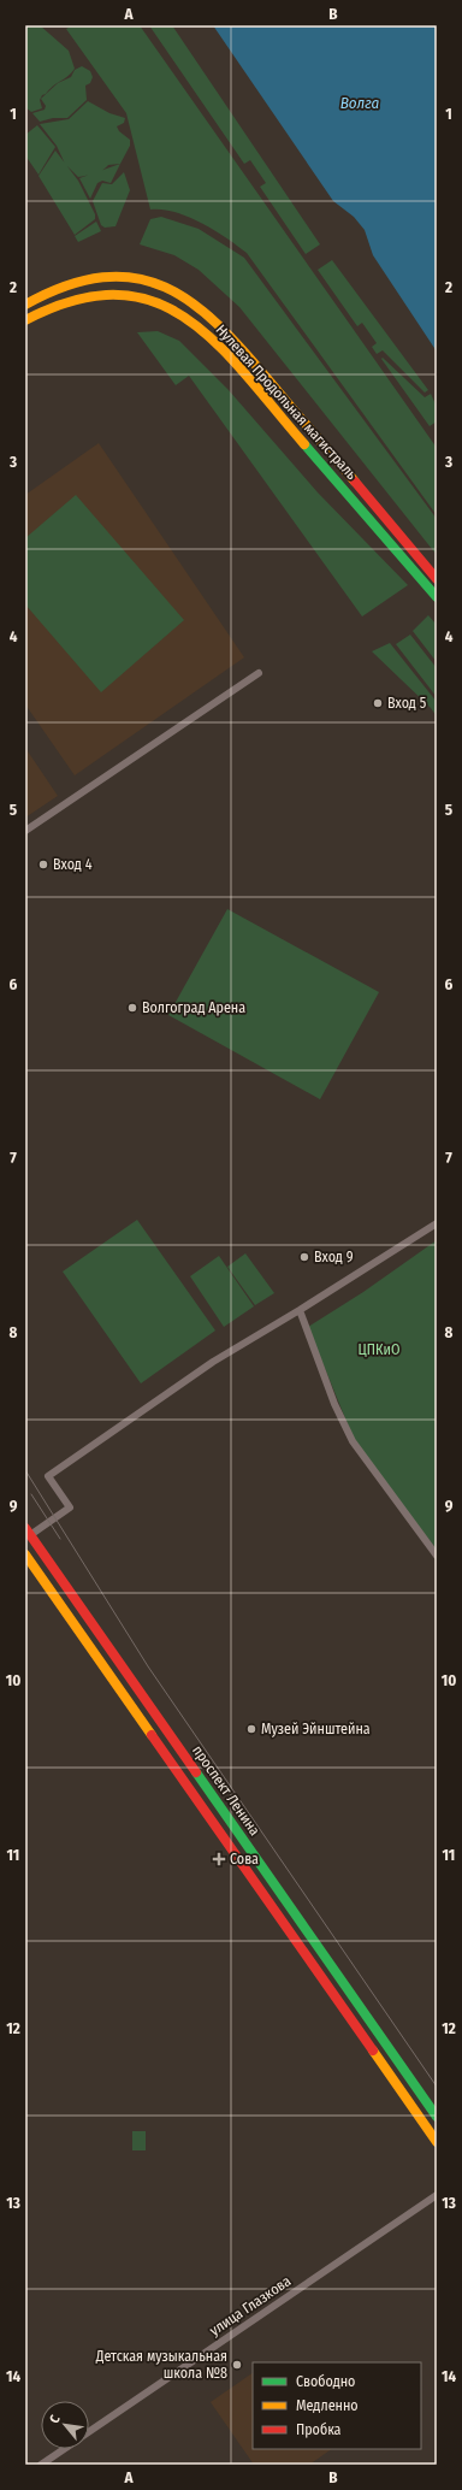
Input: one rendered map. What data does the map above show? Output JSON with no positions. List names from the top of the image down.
{
  "streets": {
    "main road": ["Нулевая Продольная магистраль", "проспект Ленина"],
    "street": ["улица Глазкова"]
  },
  "water": ["Волга"],
  "parks": ["ЦПКиО"],
  "places": {
    "other": [
      "Вход 5",
      "Вход 4",
      "Волгоград Арена",
      "Вход 9",
      "Музей Эйнштейна",
      "Детская музыкальная школа №8"
    ],
    "health": ["Сова"]
  },
  "legend": ["Свободно", "Медленно", "Пробка"],
  "north": "top left",
  "grid": {
    "columns": ["A", "B"],
    "rows": [
      "1",
      "2",
      "3",
      "4",
      "5",
      "6",
      "7",
      "8",
      "9",
      "10",
      "11",
      "12",
      "13",
      "14"
    ]
  }
}
